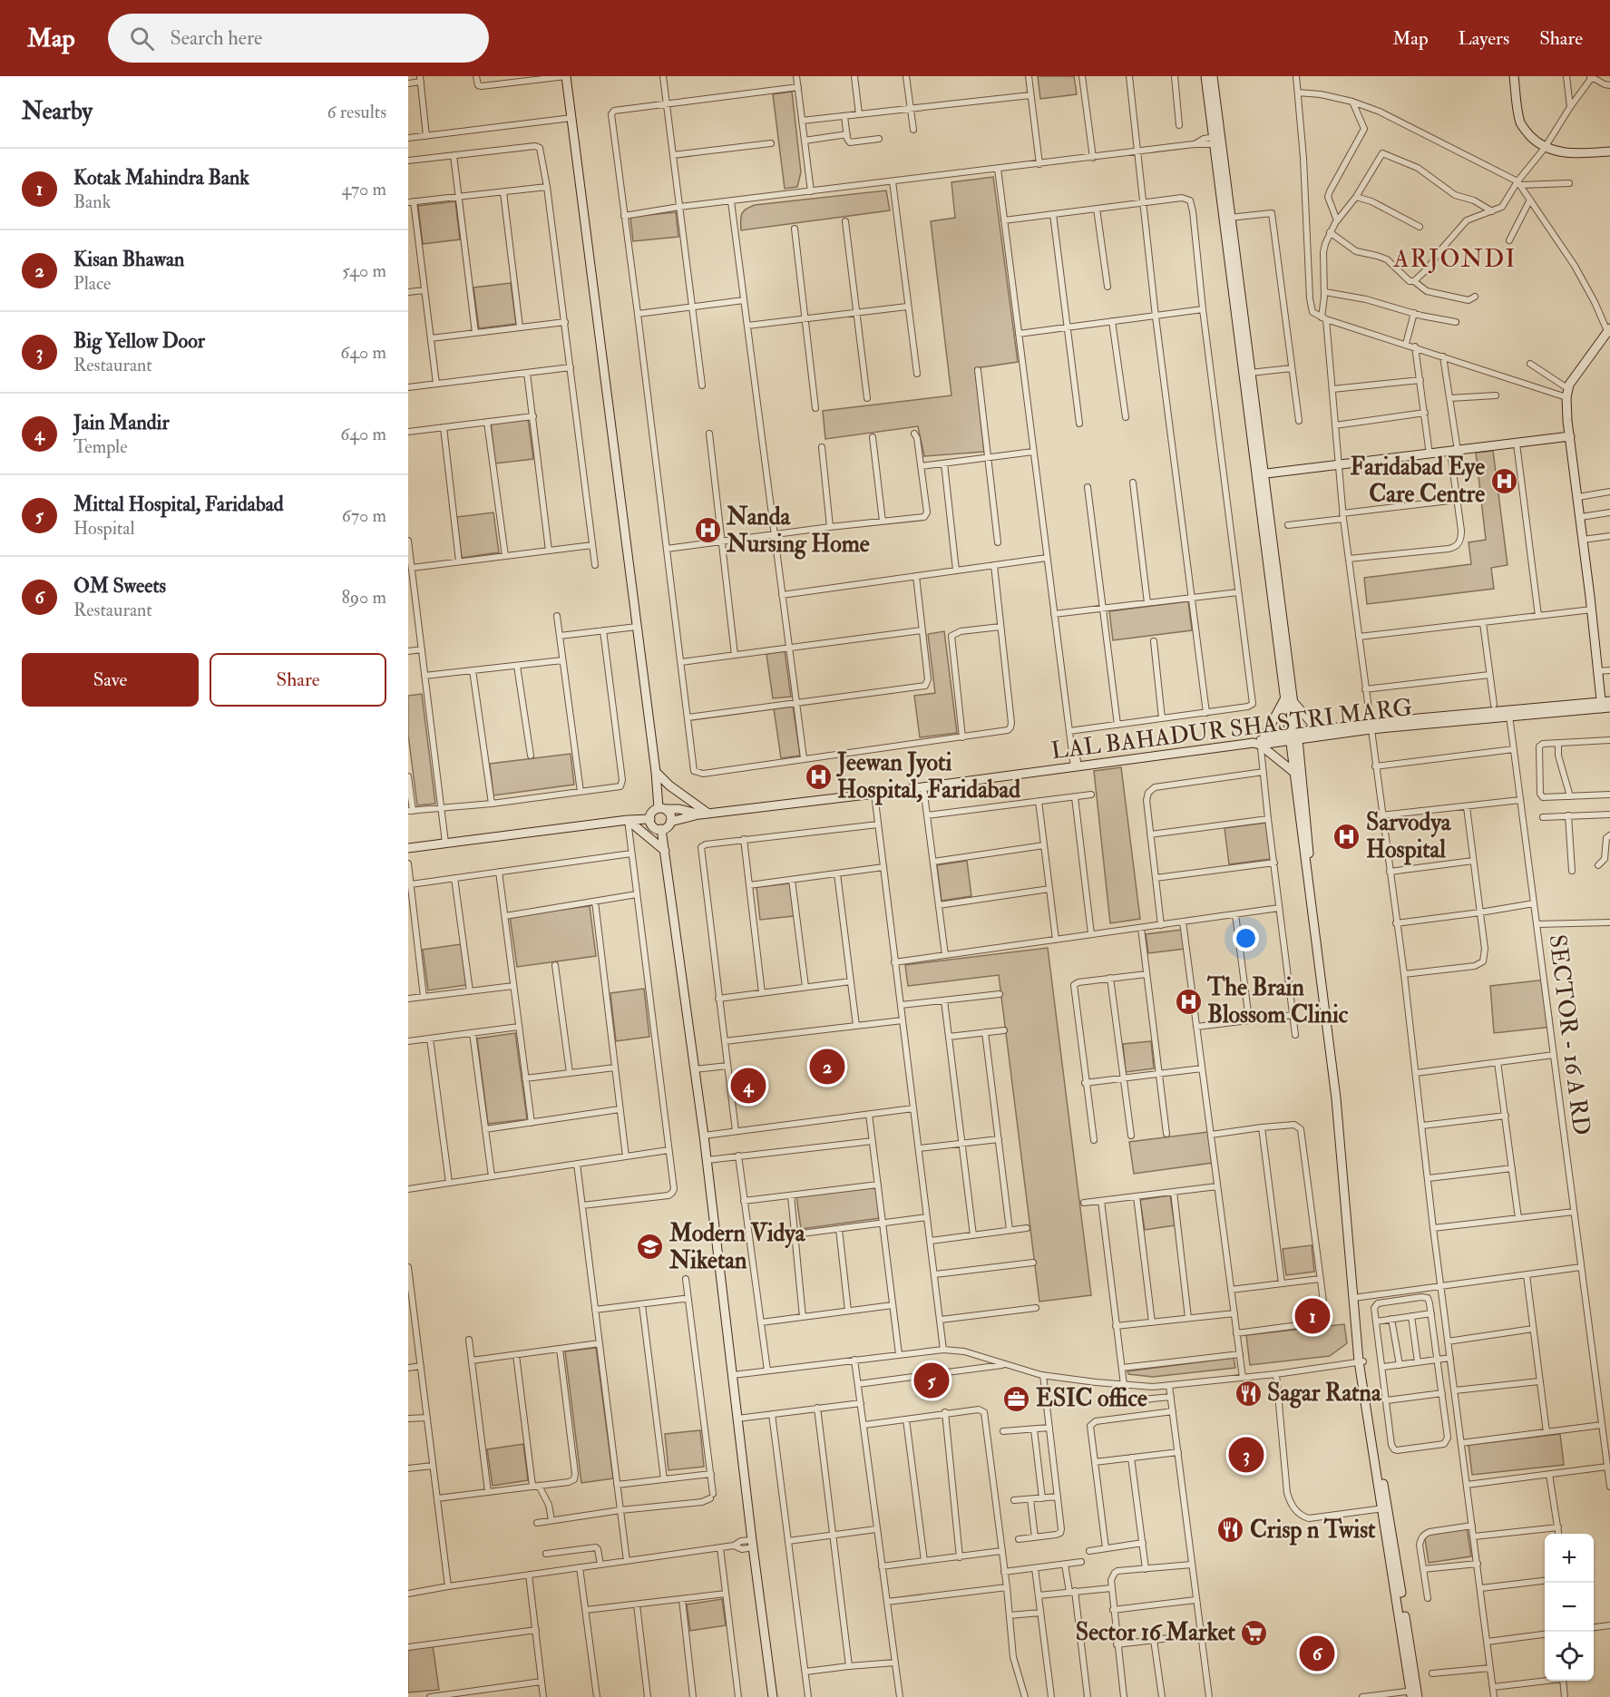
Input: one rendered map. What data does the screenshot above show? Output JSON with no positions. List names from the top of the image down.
{
  "streets": {
    "street": ["LAL BAHADUR SHASTRI MARG", "SECTOR - 16 A RD"]
  },
  "crossings": [
    ["LAL BAHADUR SHASTRI MARG", "SECTOR - 16 A RD"]
  ],
  "districts": ["ARJONDI"],
  "places": {
    "hospital": [
      "Faridabad Eye Care Centre",
      "Nanda Nursing Home",
      "Jeewan Jyoti Hospital, Faridabad",
      "Sarvodya Hospital",
      "The Brain Blossom Clinic"
    ],
    "school or university": ["Modern Vidya Niketan"],
    "restaurant": ["Sagar Ratna", "Crisp n Twist"],
    "office": ["ESIC office"],
    "supermarket": ["Sector 16 Market"]
  },
  "page": {
    "header": "Map",
    "search": "Search here",
    "nav": ["Map", "Layers", "Share"],
    "heading": ["Nearby", "6 results"],
    "list": [
      {
        "mark": "1",
        "name": "Kotak Mahindra Bank",
        "note": "Bank",
        "value": "470 m"
      },
      {
        "mark": "2",
        "name": "Kisan Bhawan",
        "note": "Place",
        "value": "540 m"
      },
      {
        "mark": "3",
        "name": "Big Yellow Door",
        "note": "Restaurant",
        "value": "640 m"
      },
      {
        "mark": "4",
        "name": "Jain Mandir",
        "note": "Temple",
        "value": "640 m"
      },
      {
        "mark": "5",
        "name": "Mittal Hospital, Faridabad",
        "note": "Hospital",
        "value": "670 m"
      },
      {
        "mark": "6",
        "name": "OM Sweets",
        "note": "Restaurant",
        "value": "890 m"
      }
    ],
    "buttons": ["Save", "Share"],
    "pins": [
      "2",
      "4",
      "1",
      "5",
      "3",
      "6"
    ],
    "map_buttons": ["+", "−"]
  }
}
